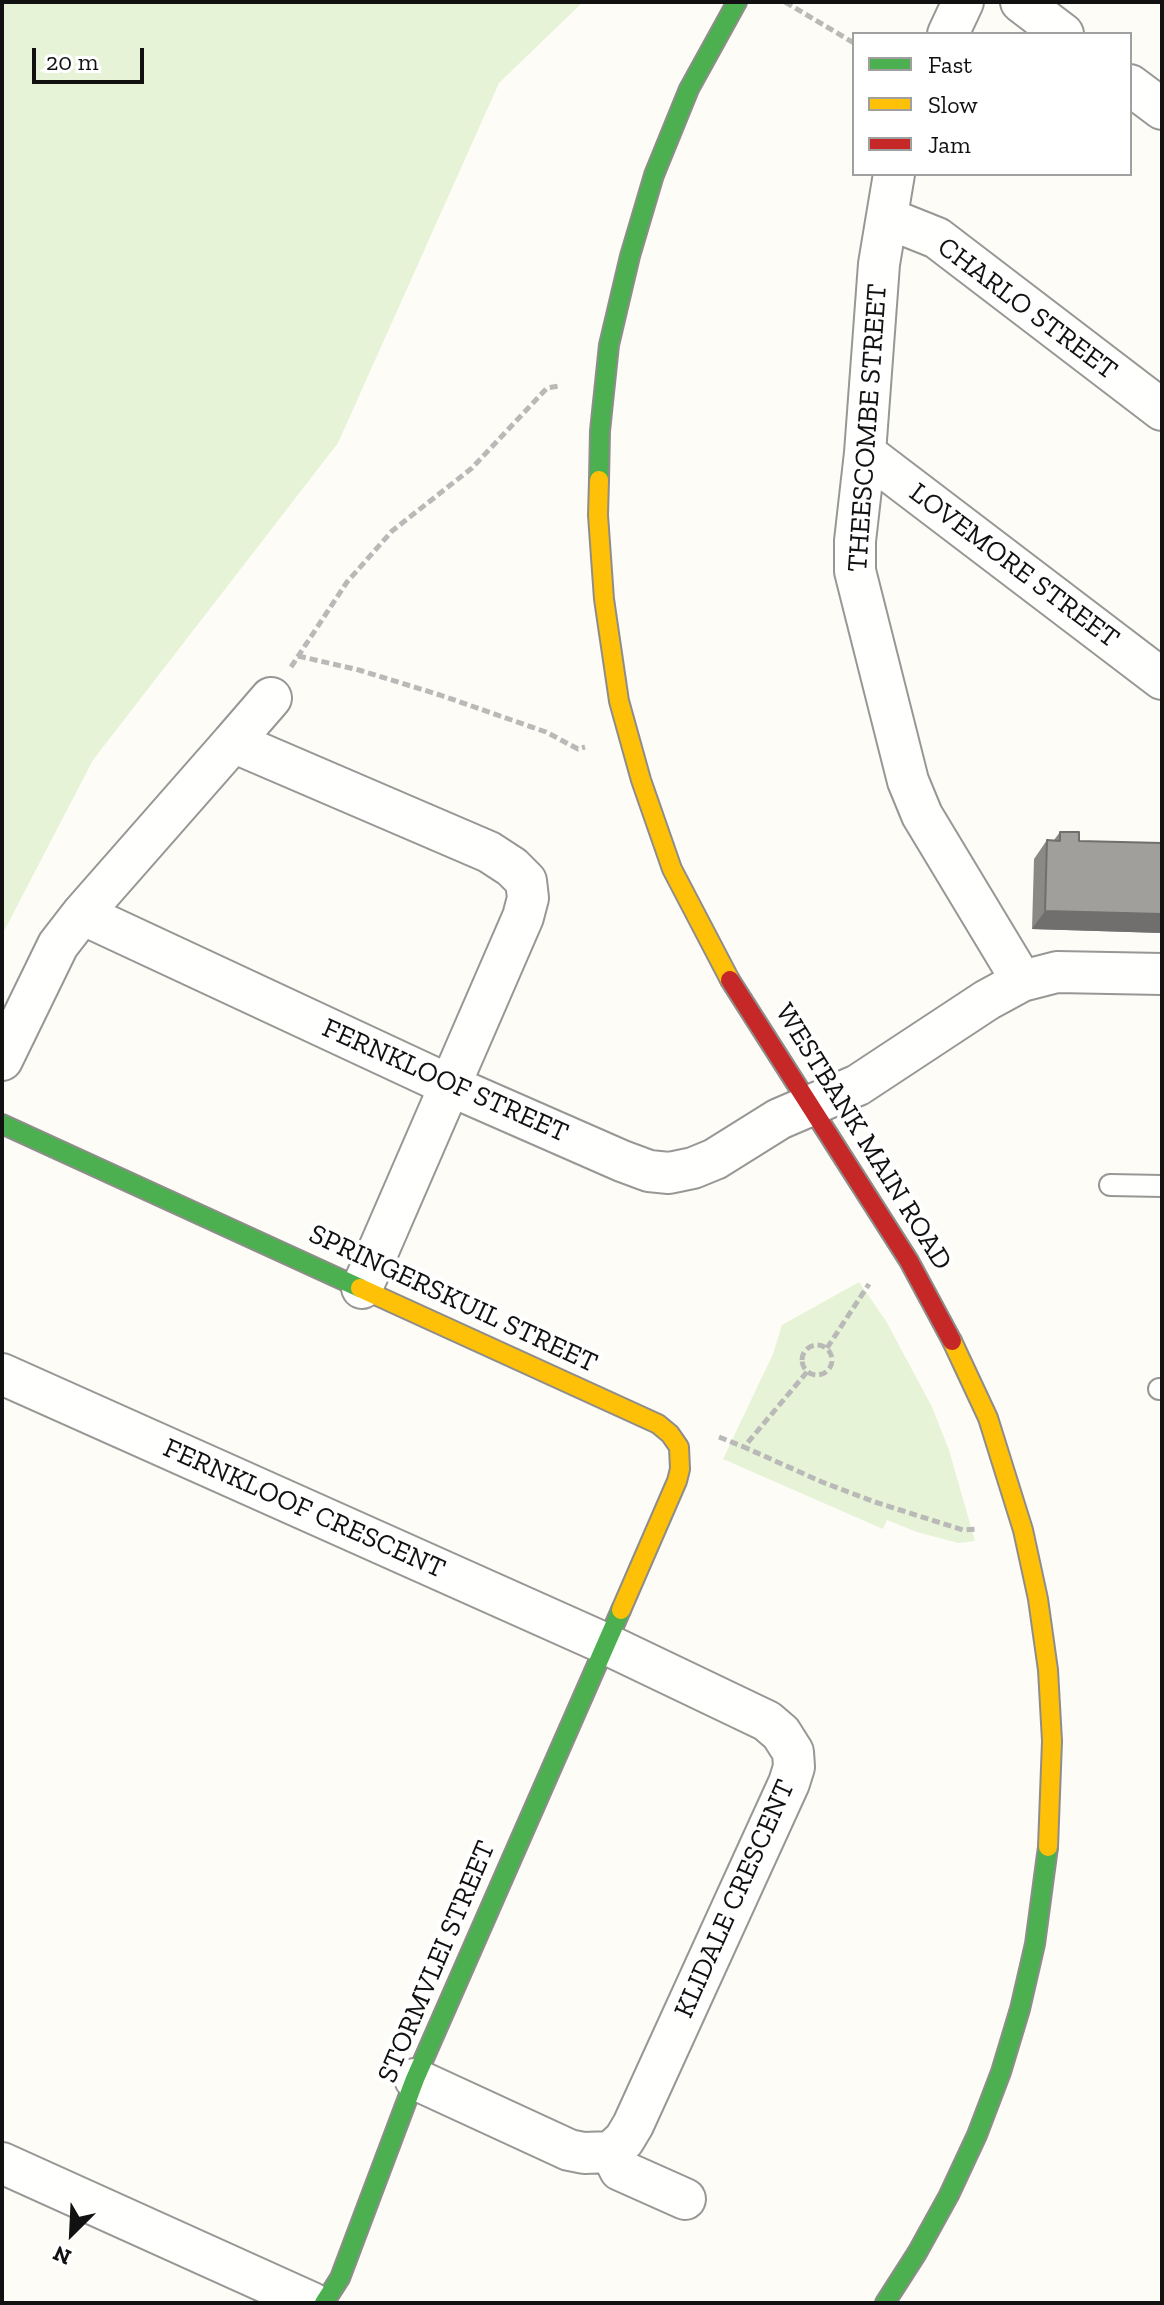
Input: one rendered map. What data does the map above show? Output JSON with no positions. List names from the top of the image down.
{
  "streets": {
    "street": [
      "CHARLO STREET",
      "THEESCOMBE STREET",
      "LOVEMORE STREET",
      "FERNKLOOF STREET",
      "WESTBANK MAIN ROAD",
      "SPRINGERSKUIL STREET",
      "FERNKLOOF CRESCENT",
      "KLIDALE CRESCENT",
      "STORMVLEI STREET"
    ]
  },
  "crossings": [
    ["CHARLO STREET", "THEESCOMBE STREET"],
    ["THEESCOMBE STREET", "LOVEMORE STREET"],
    ["THEESCOMBE STREET", "FERNKLOOF STREET"],
    ["FERNKLOOF STREET", "WESTBANK MAIN ROAD"],
    ["SPRINGERSKUIL STREET", "FERNKLOOF CRESCENT"],
    ["SPRINGERSKUIL STREET", "KLIDALE CRESCENT"],
    ["SPRINGERSKUIL STREET", "STORMVLEI STREET"],
    ["FERNKLOOF CRESCENT", "KLIDALE CRESCENT"],
    ["FERNKLOOF CRESCENT", "STORMVLEI STREET"],
    ["KLIDALE CRESCENT", "STORMVLEI STREET"]
  ],
  "legend": ["Fast", "Slow", "Jam"],
  "scale_bar": "20 m",
  "north": "bottom left"
}
